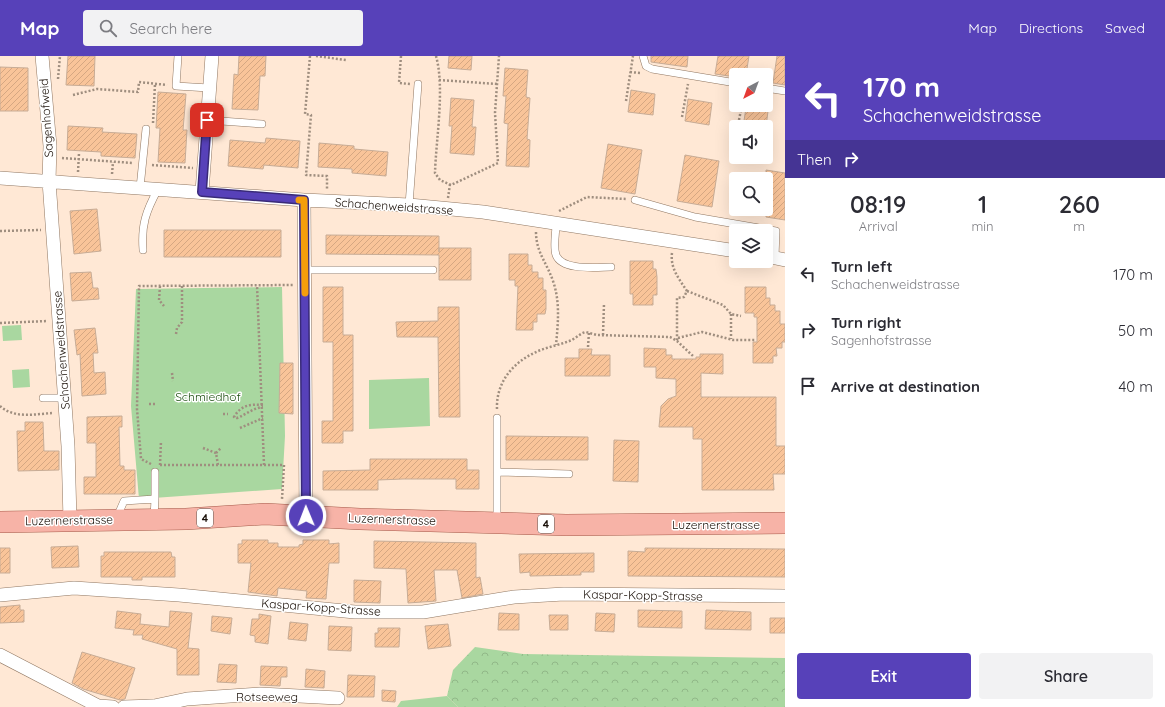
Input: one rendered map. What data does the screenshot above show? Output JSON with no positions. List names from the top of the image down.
{
  "streets": {
    "main road": ["4", "Luzernerstrasse"],
    "street": [
      "Sagenhofweid",
      "Schachenweidstrasse",
      "Kaspar-Kopp-Strasse",
      "Rotseeweg"
    ]
  },
  "crossings": [
    ["Sagenhofweid", "Schachenweidstrasse"],
    ["Schachenweidstrasse", "Luzernerstrasse"]
  ],
  "parks": ["Schmiedhof"],
  "north": "bottom left",
  "page": {
    "header": "Map",
    "search": "Search here",
    "nav": ["Map", "Directions", "Saved"],
    "turn": ["170 m", "Schachenweidstrasse"],
    "then": "Then",
    "eta": [
      "08:19",
      "Arrival",
      "1",
      "min",
      "260",
      "m"
    ],
    "list": [
      {
        "name": "Turn left",
        "note": "Schachenweidstrasse",
        "value": "170 m"
      },
      {
        "name": "Turn right",
        "note": "Sagenhofstrasse",
        "value": "50 m"
      },
      {
        "name": "Arrive at destination",
        "value": "40 m"
      }
    ],
    "buttons": ["Exit", "Share"]
  }
}
